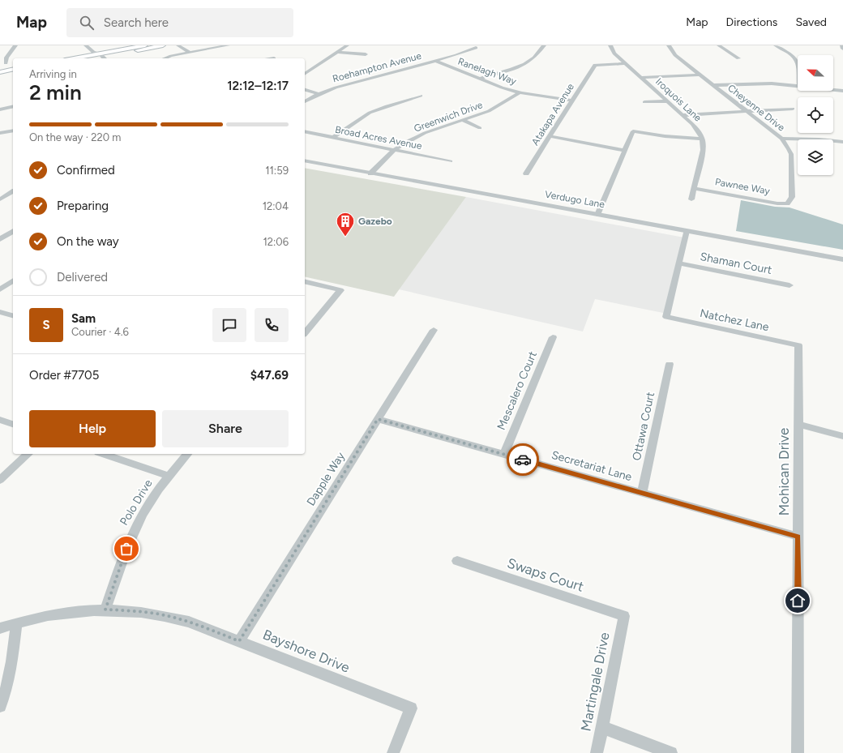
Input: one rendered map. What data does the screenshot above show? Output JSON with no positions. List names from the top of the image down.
{
  "streets": {
    "street": [
      "Roehampton Avenue",
      "Ranelagh Way",
      "Iroquois Lane",
      "Cheyenne Drive",
      "Atakapa Avenue",
      "Greenwich Drive",
      "Broad Acres Avenue",
      "Pawnee Way",
      "Verdugo Lane",
      "Shaman Court",
      "Natchez Lane",
      "Mescalero Court",
      "Ottawa Court",
      "Secretariat Lane",
      "Mohican Drive",
      "Dapple Way",
      "Polo Drive",
      "Swaps Court",
      "Bayshore Drive",
      "Martingale Drive"
    ]
  },
  "crossings": [
    ["Roehampton Avenue", "Ranelagh Way"],
    ["Ranelagh Way", "Atakapa Avenue"],
    ["Ranelagh Way", "Greenwich Drive"],
    ["Iroquois Lane", "Atakapa Avenue"],
    ["Iroquois Lane", "Pawnee Way"],
    ["Cheyenne Drive", "Pawnee Way"],
    ["Greenwich Drive", "Broad Acres Avenue"],
    ["Greenwich Drive", "Verdugo Lane"],
    ["Shaman Court", "Natchez Lane"],
    ["Natchez Lane", "Mohican Drive"],
    ["Mescalero Court", "Secretariat Lane"],
    ["Ottawa Court", "Secretariat Lane"],
    ["Secretariat Lane", "Mohican Drive"],
    ["Secretariat Lane", "Dapple Way"],
    ["Dapple Way", "Bayshore Drive"],
    ["Polo Drive", "Bayshore Drive"],
    ["Swaps Court", "Martingale Drive"]
  ],
  "places": {
    "building": ["Gazebo"]
  },
  "north": "left",
  "page": {
    "header": "Map",
    "search": "Search here",
    "nav": ["Map", "Directions", "Saved"],
    "heading": ["2 min", "Arriving in", "12:12–12:17"],
    "panel": [
      "Sam",
      "Courier · 4.6",
      "Order #7705",
      "$47.69"
    ],
    "bar": "On the way · 220 m",
    "list": [
      ["Confirmed", "11:59"],
      ["Preparing", "12:04"],
      ["On the way", "12:06"],
      "Delivered"
    ],
    "round": "S",
    "buttons": ["Help", "Share"]
  }
}
